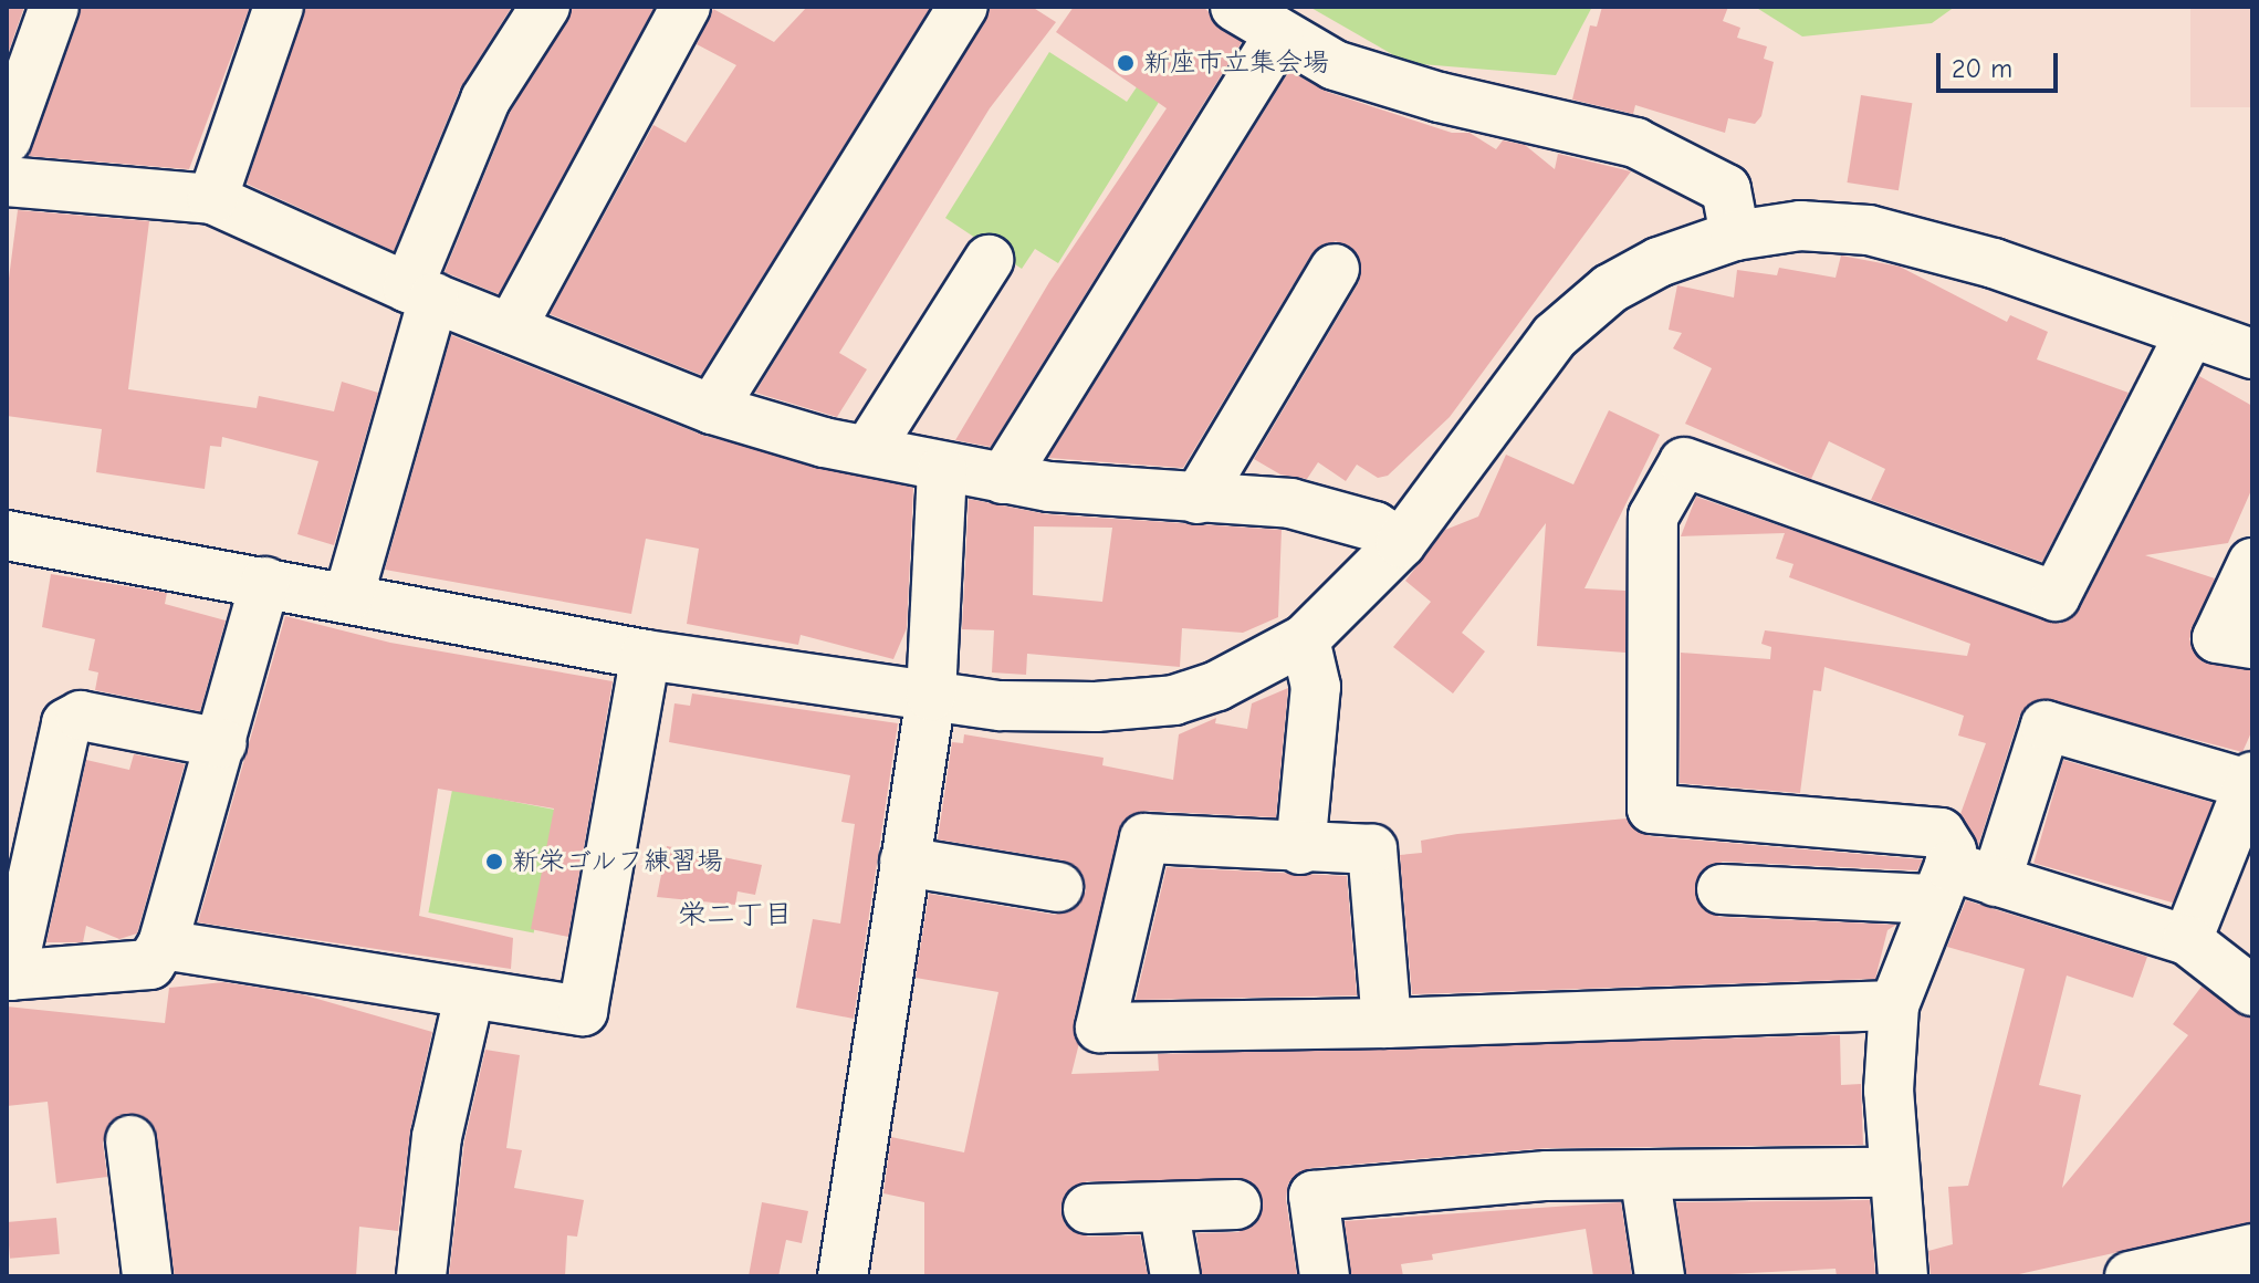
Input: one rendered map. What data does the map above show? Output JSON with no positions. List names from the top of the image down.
{
  "districts": ["栄二丁目"],
  "places": ["新座市立集会場", "新栄ゴルフ練習場"],
  "scale_bar": "20 m"
}
